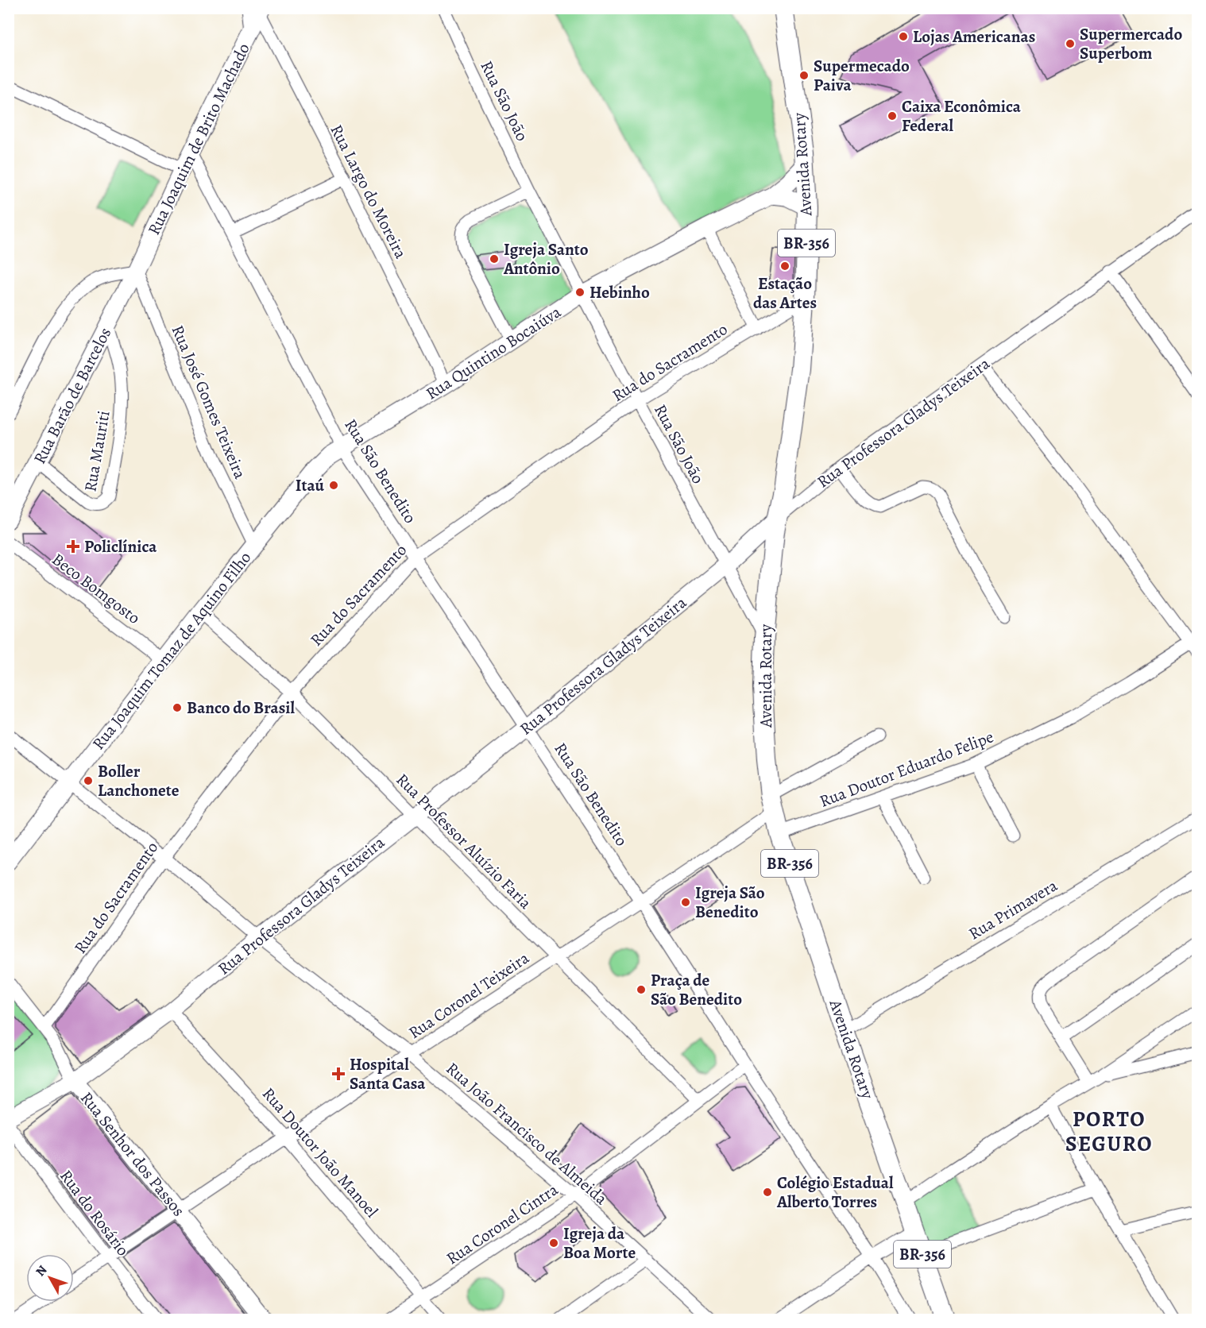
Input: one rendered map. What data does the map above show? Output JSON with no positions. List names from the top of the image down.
{
  "streets": {
    "main road": [
      "Rua Joaquim de Brito Machado",
      "Avenida Rotary",
      "BR-356",
      "Rua Quintino Bocaiúva",
      "Rua Barão de Barcelos",
      "Rua Professora Gladys Teixeira",
      "Rua Joaquim Tomaz de Aquino Filho",
      "Rua Senhor dos Passos"
    ],
    "street": [
      "Rua São João",
      "Rua Largo do Moreira",
      "Rua do Sacramento",
      "Rua José Gomes Teixeira",
      "Rua Mauriti",
      "Rua São Benedito",
      "Beco Bomgosto",
      "Rua Doutor Eduardo Felipe",
      "Rua Professor Aluízio Faria",
      "Rua Primavera",
      "Rua Coronel Teixeira",
      "Rua João Francisco de Almeida",
      "Rua Doutor João Manoel",
      "Rua do Rosário",
      "Rua Coronel Cintra"
    ]
  },
  "crossings": [
    ["Rua São João", "Avenida Rotary"],
    ["Rua São João", "Rua Quintino Bocaiúva"],
    ["Rua São João", "Rua do Sacramento"],
    ["Rua São João", "Rua Professora Gladys Teixeira"],
    ["Rua Joaquim de Brito Machado", "Rua Largo do Moreira"],
    ["Rua Joaquim de Brito Machado", "Rua Barão de Barcelos"],
    ["Rua Joaquim de Brito Machado", "Rua José Gomes Teixeira"],
    ["Rua Joaquim de Brito Machado", "Rua São Benedito"],
    ["Avenida Rotary", "Rua Quintino Bocaiúva"],
    ["Avenida Rotary", "Rua do Sacramento"],
    ["Avenida Rotary", "Rua Professora Gladys Teixeira"],
    ["Avenida Rotary", "Rua Doutor Eduardo Felipe"],
    ["Avenida Rotary", "Rua Primavera"],
    ["Avenida Rotary", "Rua Coronel Teixeira"],
    ["Rua Largo do Moreira", "Rua Quintino Bocaiúva"],
    ["Rua Quintino Bocaiúva", "Rua São Benedito"],
    ["Rua Quintino Bocaiúva", "Rua Joaquim Tomaz de Aquino Filho"],
    ["Rua do Sacramento", "Rua São Benedito"],
    ["Rua do Sacramento", "Rua Professor Aluízio Faria"],
    ["Rua do Sacramento", "Rua João Francisco de Almeida"],
    ["Rua do Sacramento", "Rua Senhor dos Passos"],
    ["Rua Barão de Barcelos", "Rua José Gomes Teixeira"],
    ["Rua Barão de Barcelos", "Rua Mauriti"],
    ["Rua José Gomes Teixeira", "Rua Joaquim Tomaz de Aquino Filho"],
    ["Rua Professora Gladys Teixeira", "Rua São Benedito"],
    ["Rua Professora Gladys Teixeira", "Rua Professor Aluízio Faria"],
    ["Rua Professora Gladys Teixeira", "Rua João Francisco de Almeida"],
    ["Rua Professora Gladys Teixeira", "Rua Doutor João Manoel"],
    ["Rua Professora Gladys Teixeira", "Rua Senhor dos Passos"],
    ["Rua São Benedito", "Rua Joaquim Tomaz de Aquino Filho"],
    ["Rua São Benedito", "Rua Coronel Teixeira"],
    ["Rua São Benedito", "Rua Coronel Cintra"],
    ["Beco Bomgosto", "Rua Joaquim Tomaz de Aquino Filho"],
    ["Rua Joaquim Tomaz de Aquino Filho", "Rua Professor Aluízio Faria"],
    ["Rua Joaquim Tomaz de Aquino Filho", "Rua João Francisco de Almeida"],
    ["Rua Professor Aluízio Faria", "Rua Coronel Teixeira"],
    ["Rua Professor Aluízio Faria", "Rua Coronel Cintra"],
    ["Rua Coronel Teixeira", "Rua João Francisco de Almeida"],
    ["Rua Coronel Teixeira", "Rua Doutor João Manoel"],
    ["Rua Coronel Teixeira", "Rua Senhor dos Passos"],
    ["Rua Coronel Teixeira", "Rua do Rosário"],
    ["Rua João Francisco de Almeida", "Rua Coronel Cintra"],
    ["Rua Doutor João Manoel", "Rua Coronel Cintra"]
  ],
  "districts": ["PORTO SEGURO"],
  "places": {
    "other": [
      "Lojas Americanas",
      "Supermercado Superbom",
      "Supermecado Paiva",
      "Caixa Econômica Federal",
      "Igreja Santo Antônio",
      "Estação das Artes",
      "Hebinho",
      "Itaú",
      "Banco do Brasil",
      "Boller Lanchonete",
      "Igreja São Benedito",
      "Praça de São Benedito",
      "Colégio Estadual Alberto Torres",
      "Igreja da Boa Morte"
    ],
    "health": ["Policlínica", "Hospital Santa Casa"]
  },
  "north": "top left"
}
